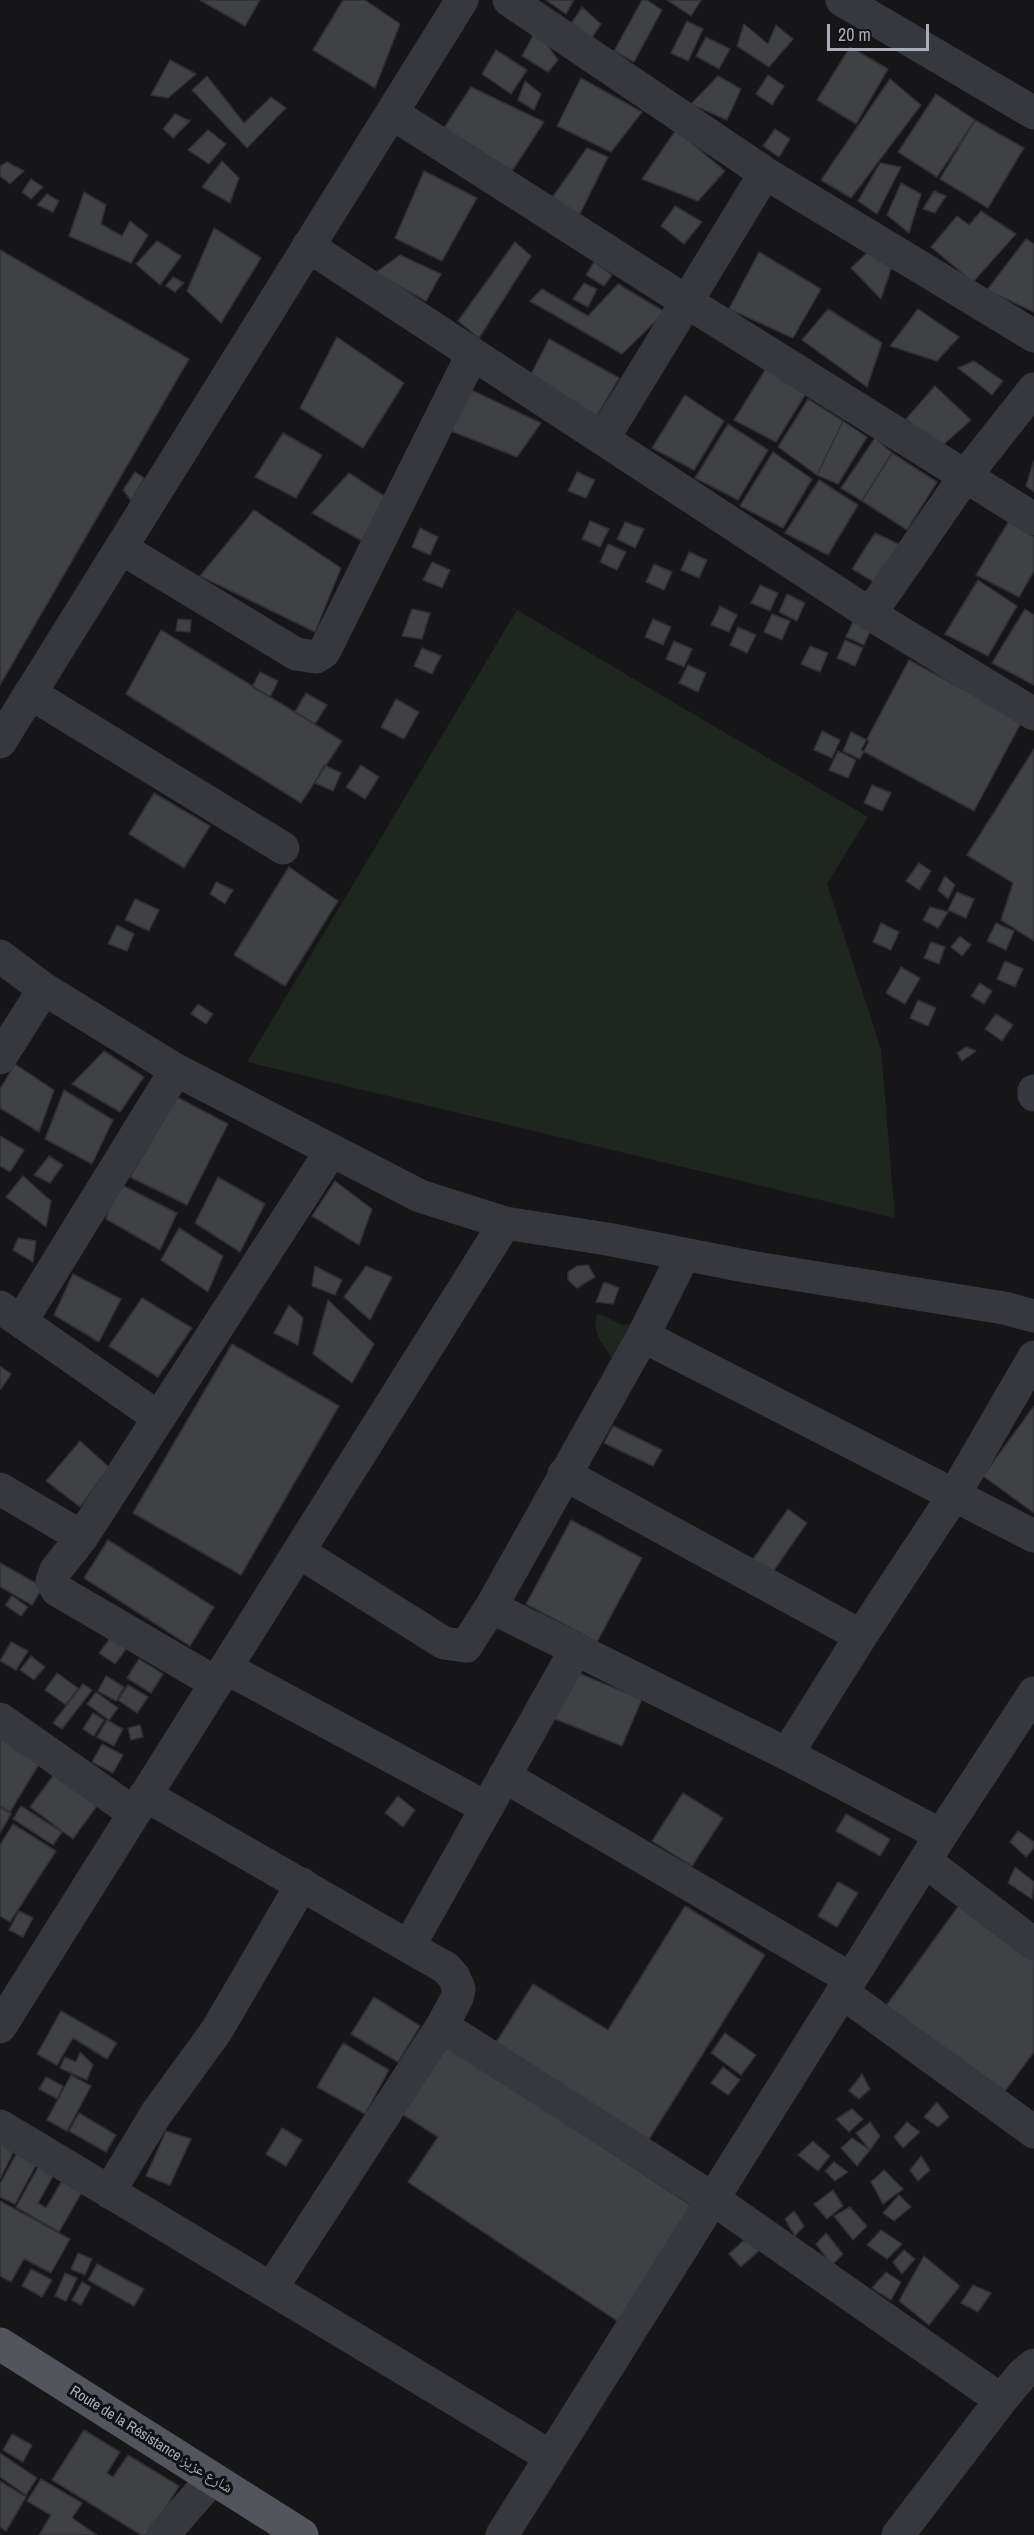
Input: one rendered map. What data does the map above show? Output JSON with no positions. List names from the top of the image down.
{
  "streets": {
    "main road": ["Route de la Résistance شارع عزيز"]
  },
  "scale_bar": "20 m"
}
